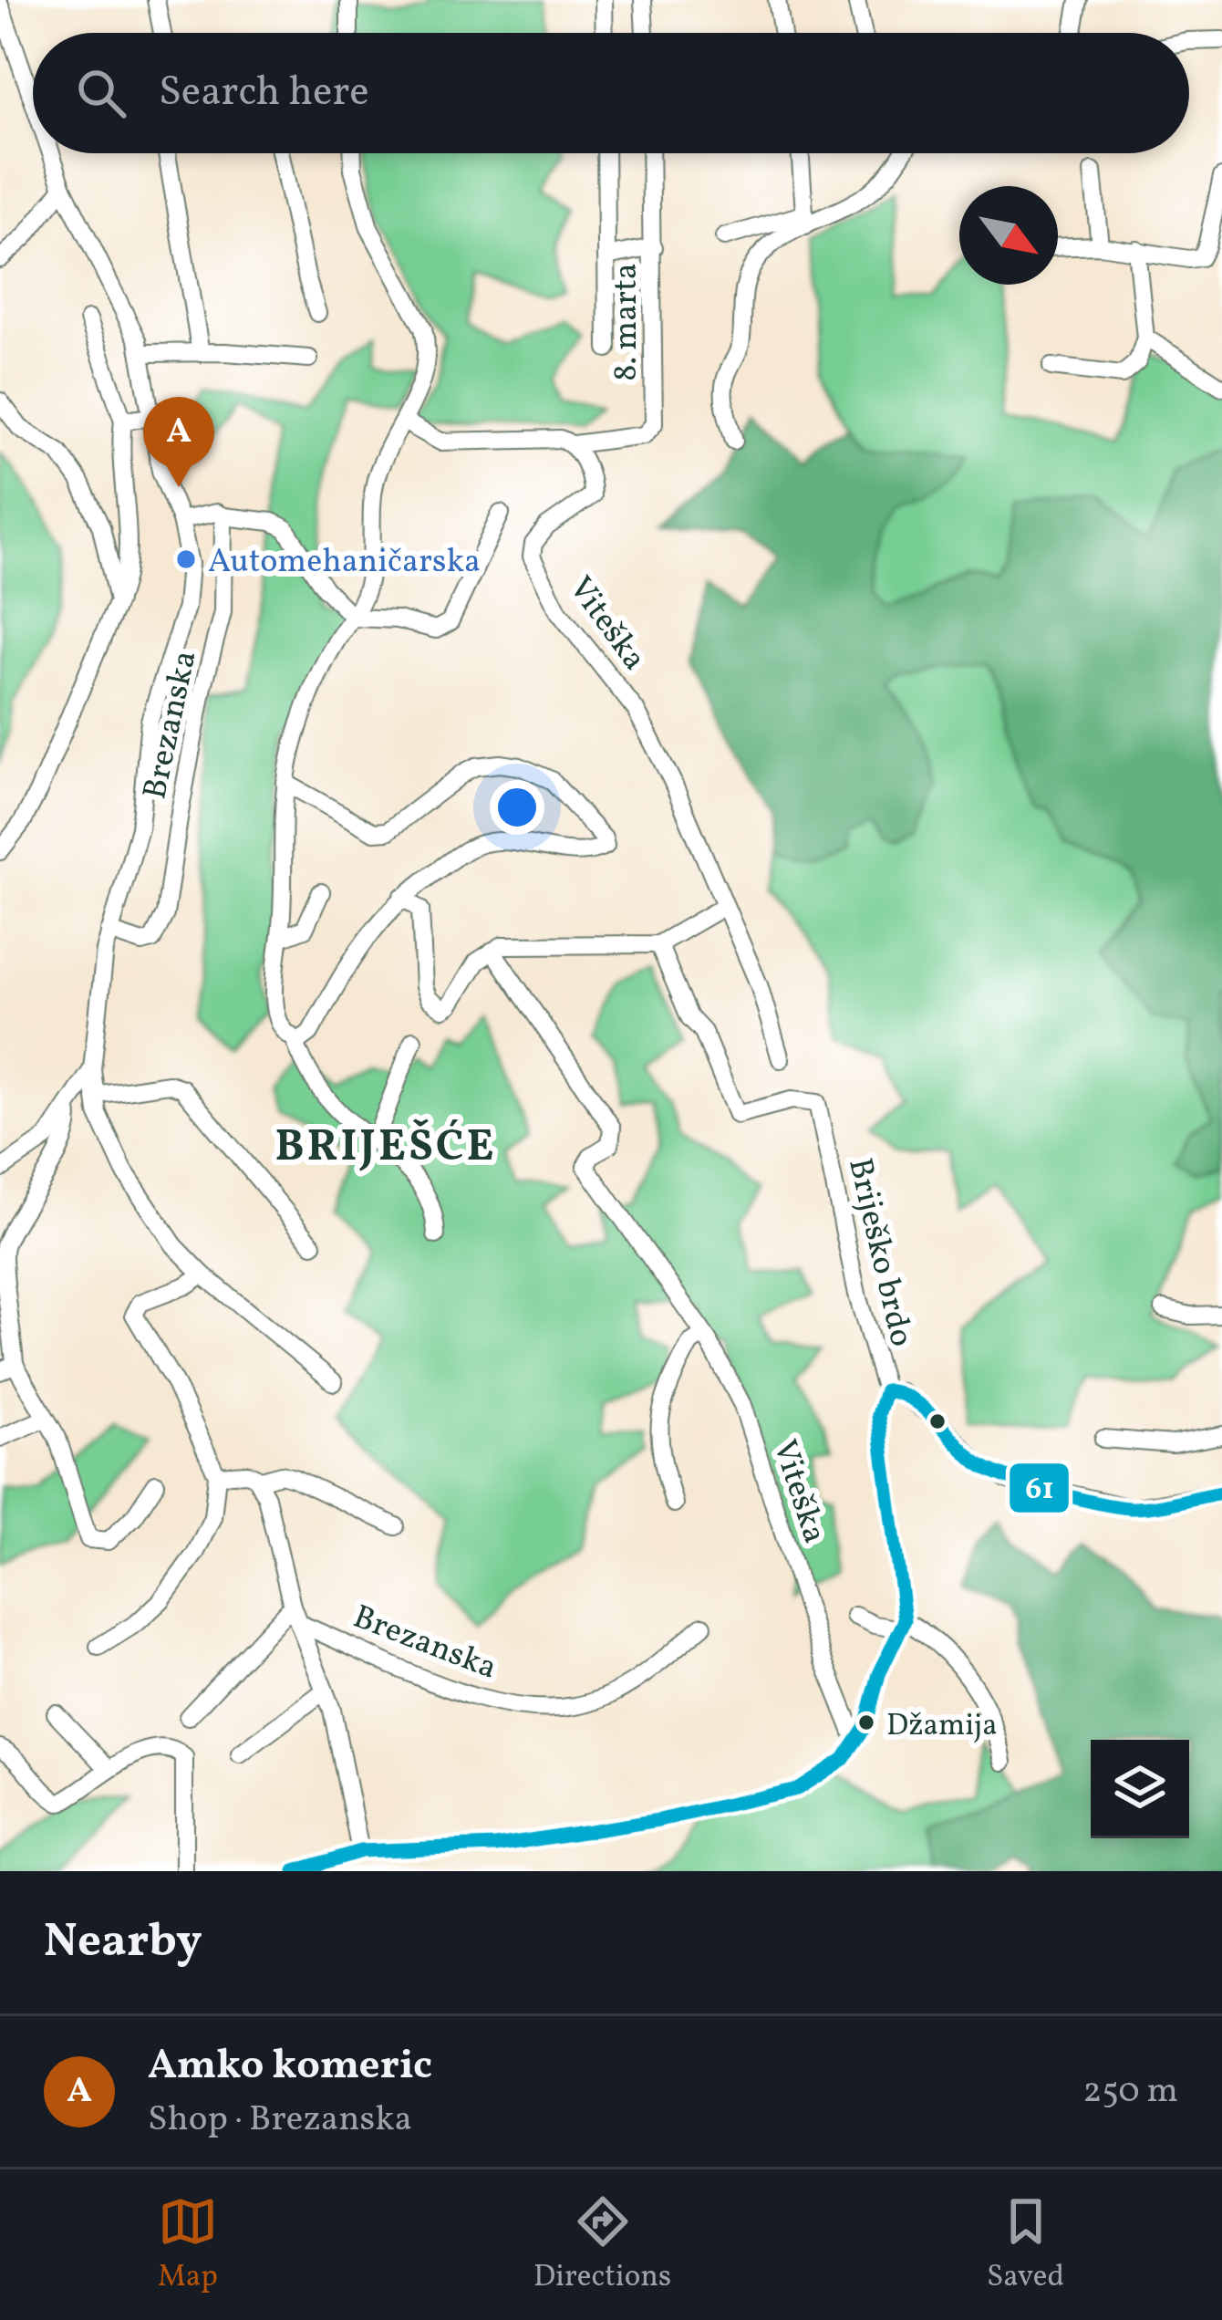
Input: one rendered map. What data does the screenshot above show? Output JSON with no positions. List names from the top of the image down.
{
  "streets": {
    "street": [
      "8. marta",
      "Viteška",
      "Brezanska",
      "Briješko brdo"
    ]
  },
  "crossings": [
    ["8. marta", "Viteška"]
  ],
  "districts": ["BRIJEŠĆE"],
  "places": ["Automehaničarska", "Džamija"],
  "lines": ["transit line 61"],
  "north": "bottom right",
  "page": {
    "search": "Search here",
    "pins": "A",
    "heading": "Nearby",
    "list": [
      {
        "mark": "A",
        "name": "Amko komeric",
        "note": "Shop · Brezanska",
        "value": "250 m"
      }
    ],
    "nav": ["Map", "Directions", "Saved"]
  }
}
